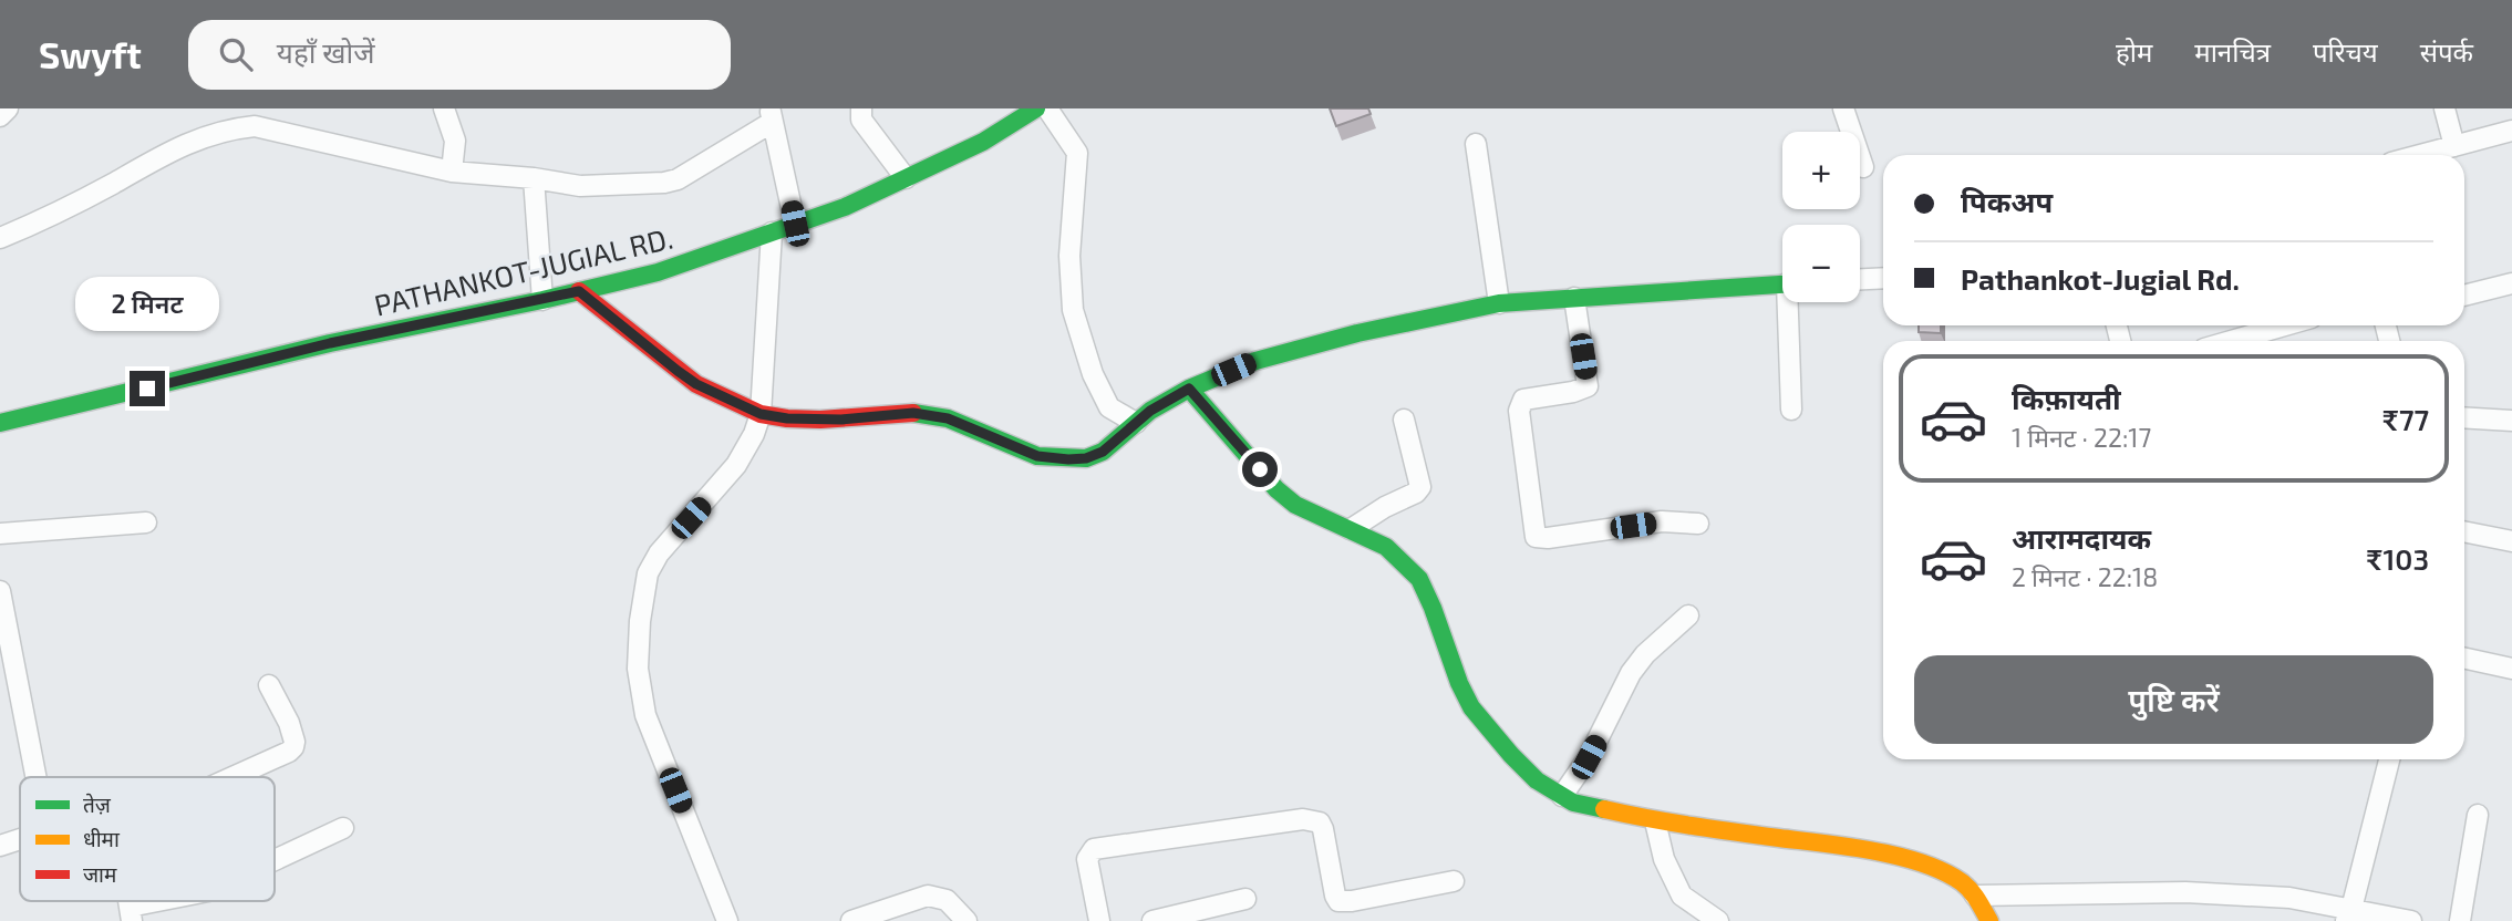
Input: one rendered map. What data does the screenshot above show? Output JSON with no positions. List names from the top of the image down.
{
  "streets": {
    "street": ["PATHANKOT-JUGIAL RD."]
  },
  "legend": ["तेज़", "धीमा", "जाम"],
  "page": {
    "header": "Swyft",
    "search": "यहाँ खोजें",
    "nav": [
      "होम",
      "मानचित्र",
      "परिचय",
      "संपर्क"
    ],
    "map_buttons": ["+", "−"],
    "banner": ["पिकअप", "Pathankot-Jugial Rd."],
    "bubble": "2 मिनट",
    "list": [
      {
        "name": "किफ़ायती",
        "note": "1 मिनट · 22:17",
        "value": "₹77"
      },
      {
        "name": "आरामदायक",
        "note": "2 मिनट · 22:18",
        "value": "₹103"
      }
    ],
    "buttons": "पुष्टि करें"
  }
}
